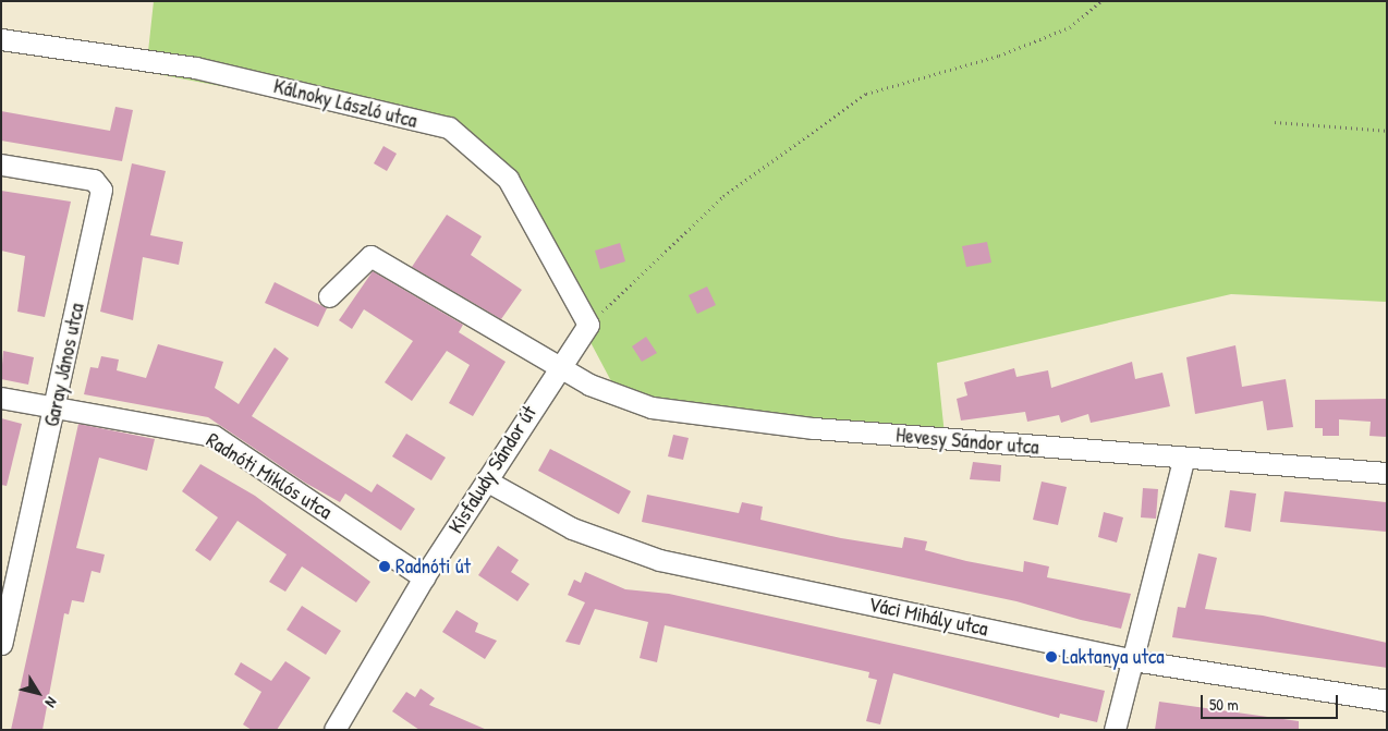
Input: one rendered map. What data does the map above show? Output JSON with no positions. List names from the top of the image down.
{
  "streets": {
    "street": [
      "Kálnoky László utca",
      "Garay János utca",
      "Hevesy Sándor utca",
      "Kisfaludy Sándor út",
      "Radnóti Miklós utca",
      "Váci Mihály utca"
    ]
  },
  "crossings": [
    ["Kálnoky László utca", "Kisfaludy Sándor út"],
    ["Garay János utca", "Radnóti Miklós utca"],
    ["Hevesy Sándor utca", "Kisfaludy Sándor út"],
    ["Kisfaludy Sándor út", "Radnóti Miklós utca"],
    ["Kisfaludy Sándor út", "Váci Mihály utca"]
  ],
  "places": ["Radnóti út", "Laktanya utca"],
  "scale_bar": "50 m",
  "north": "bottom right"
}
